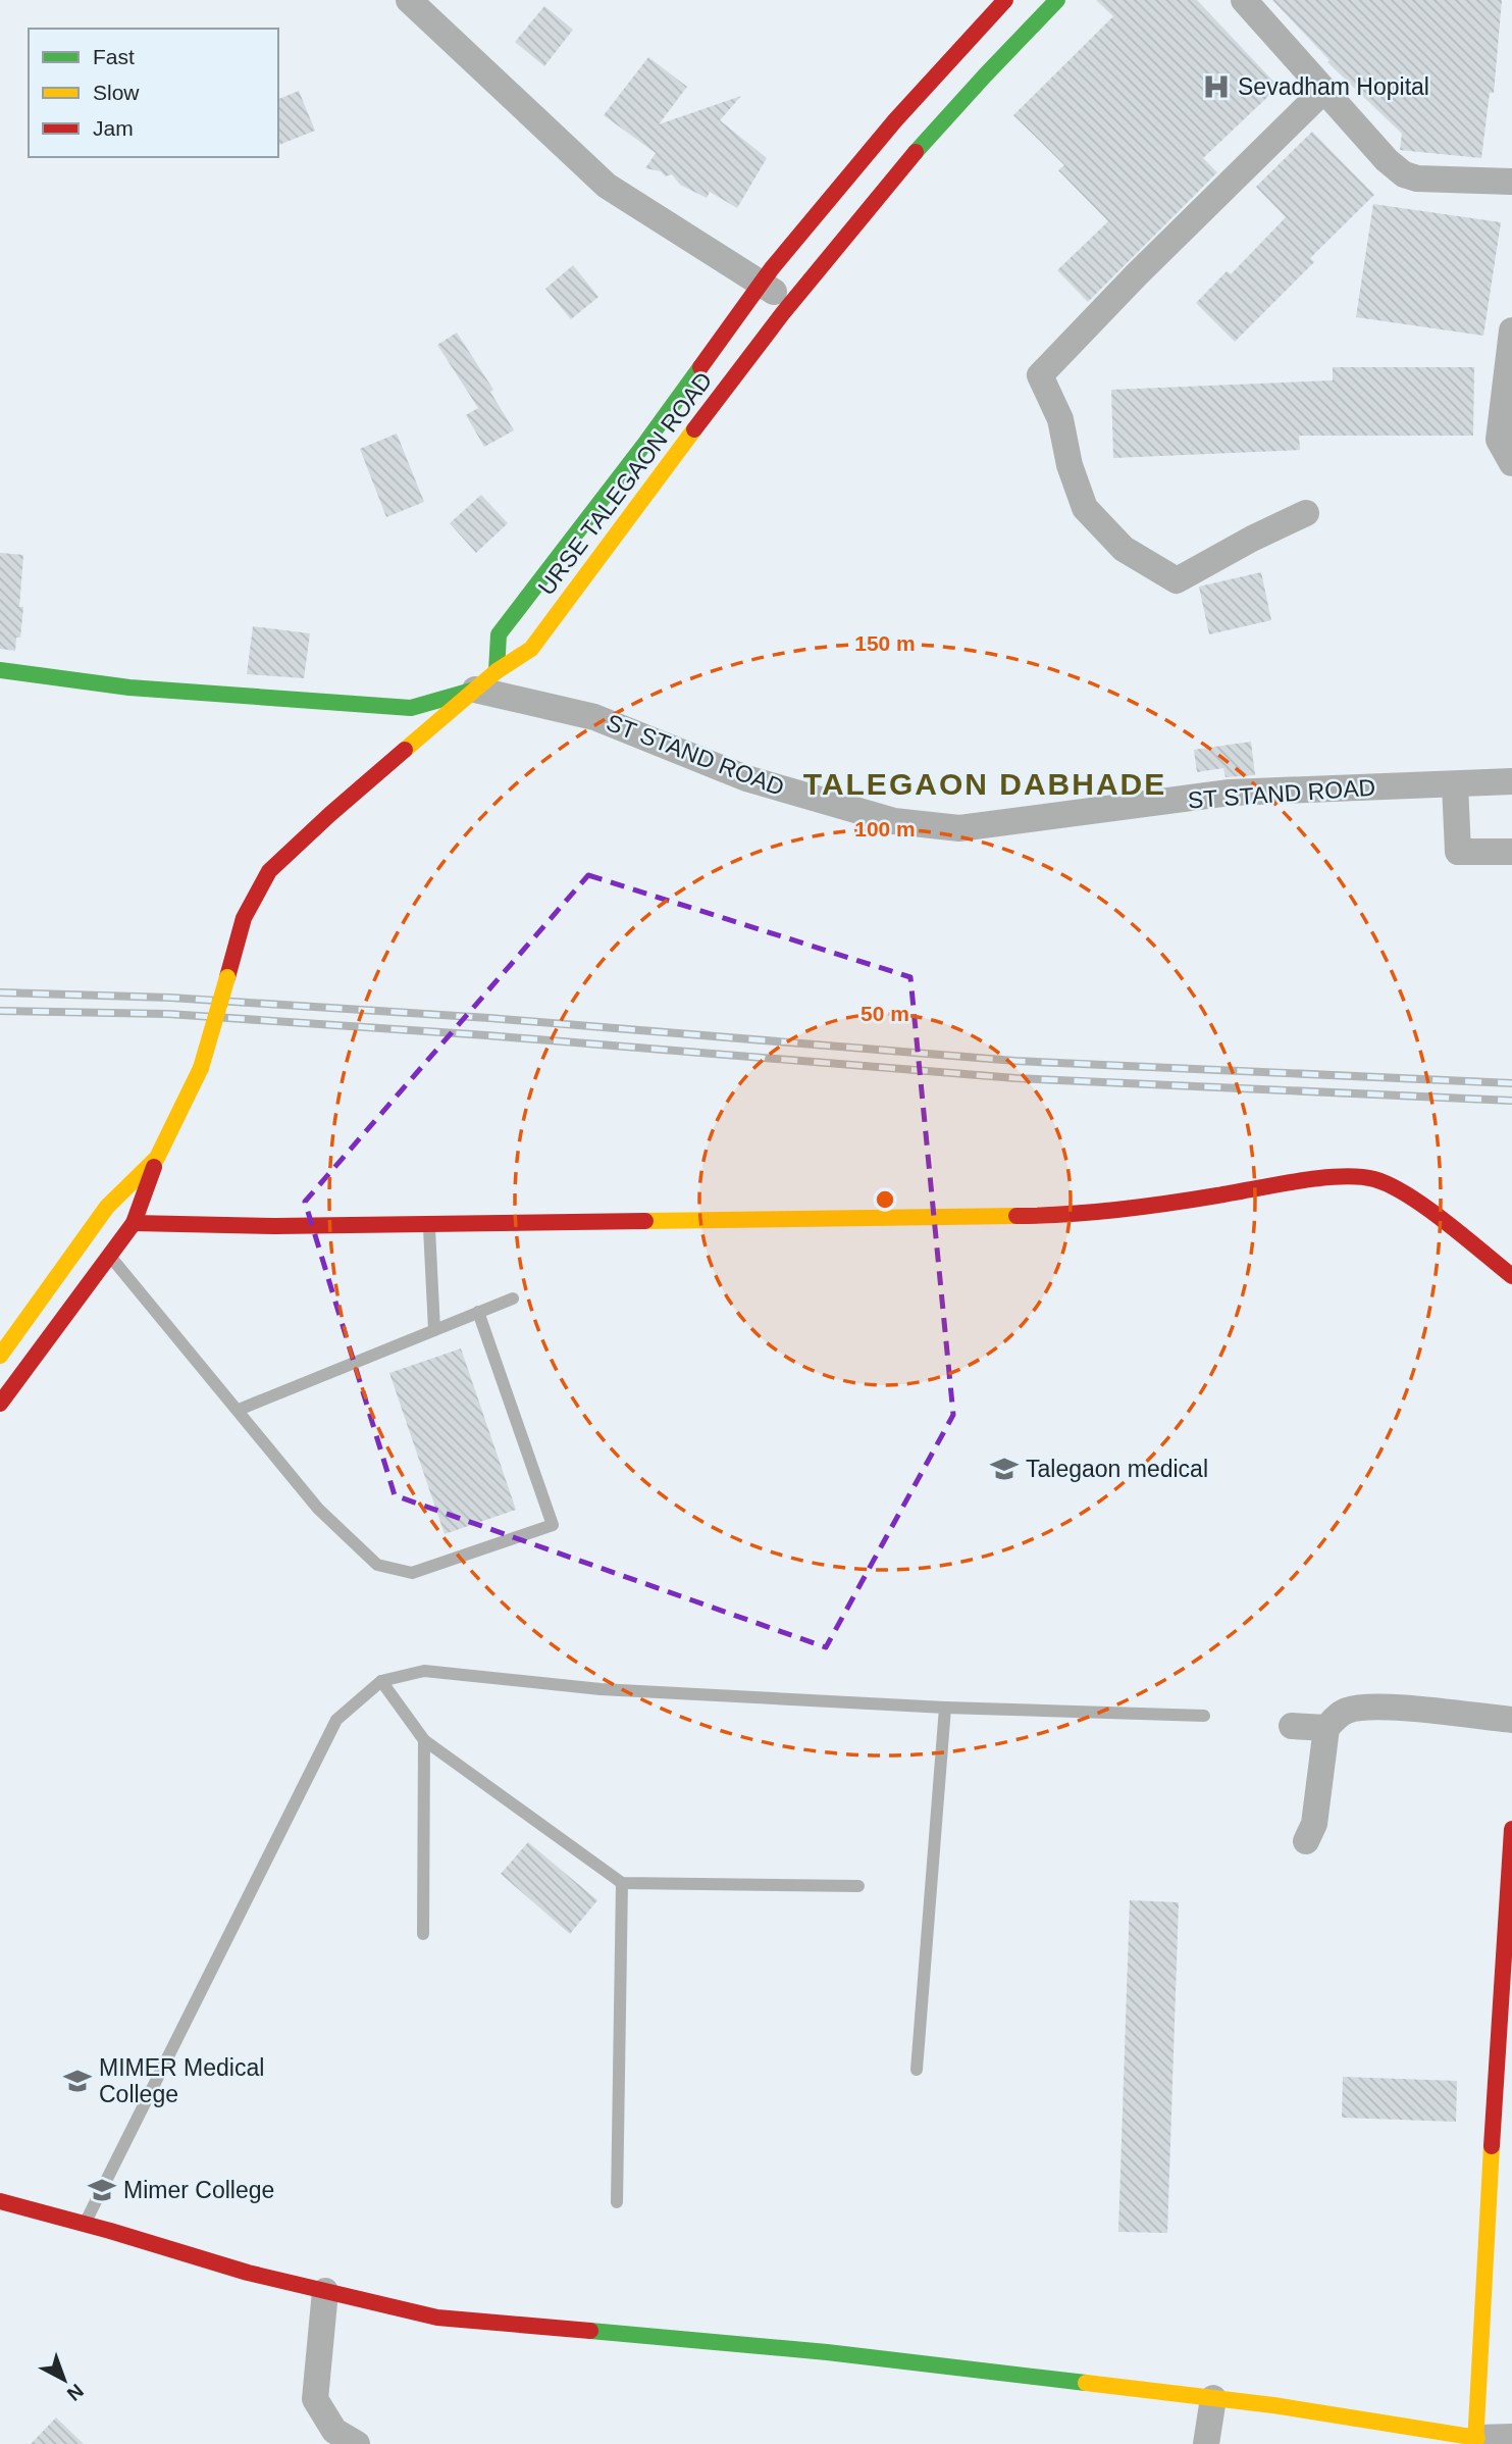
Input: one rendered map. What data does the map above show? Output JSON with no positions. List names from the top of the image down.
{
  "streets": {
    "main road": ["URSE TALEGAON ROAD"],
    "street": ["ST STAND ROAD"]
  },
  "crossings": [
    ["URSE TALEGAON ROAD", "ST STAND ROAD"]
  ],
  "districts": ["TALEGAON DABHADE"],
  "places": {
    "hospital": ["Sevadham Hopital"],
    "school or university": ["Talegaon medical", "MIMER Medical College", "Mimer College"]
  },
  "legend": ["Fast", "Slow", "Jam"],
  "north": "bottom right",
  "rings": ["150 m", "100 m", "50 m"]
}
